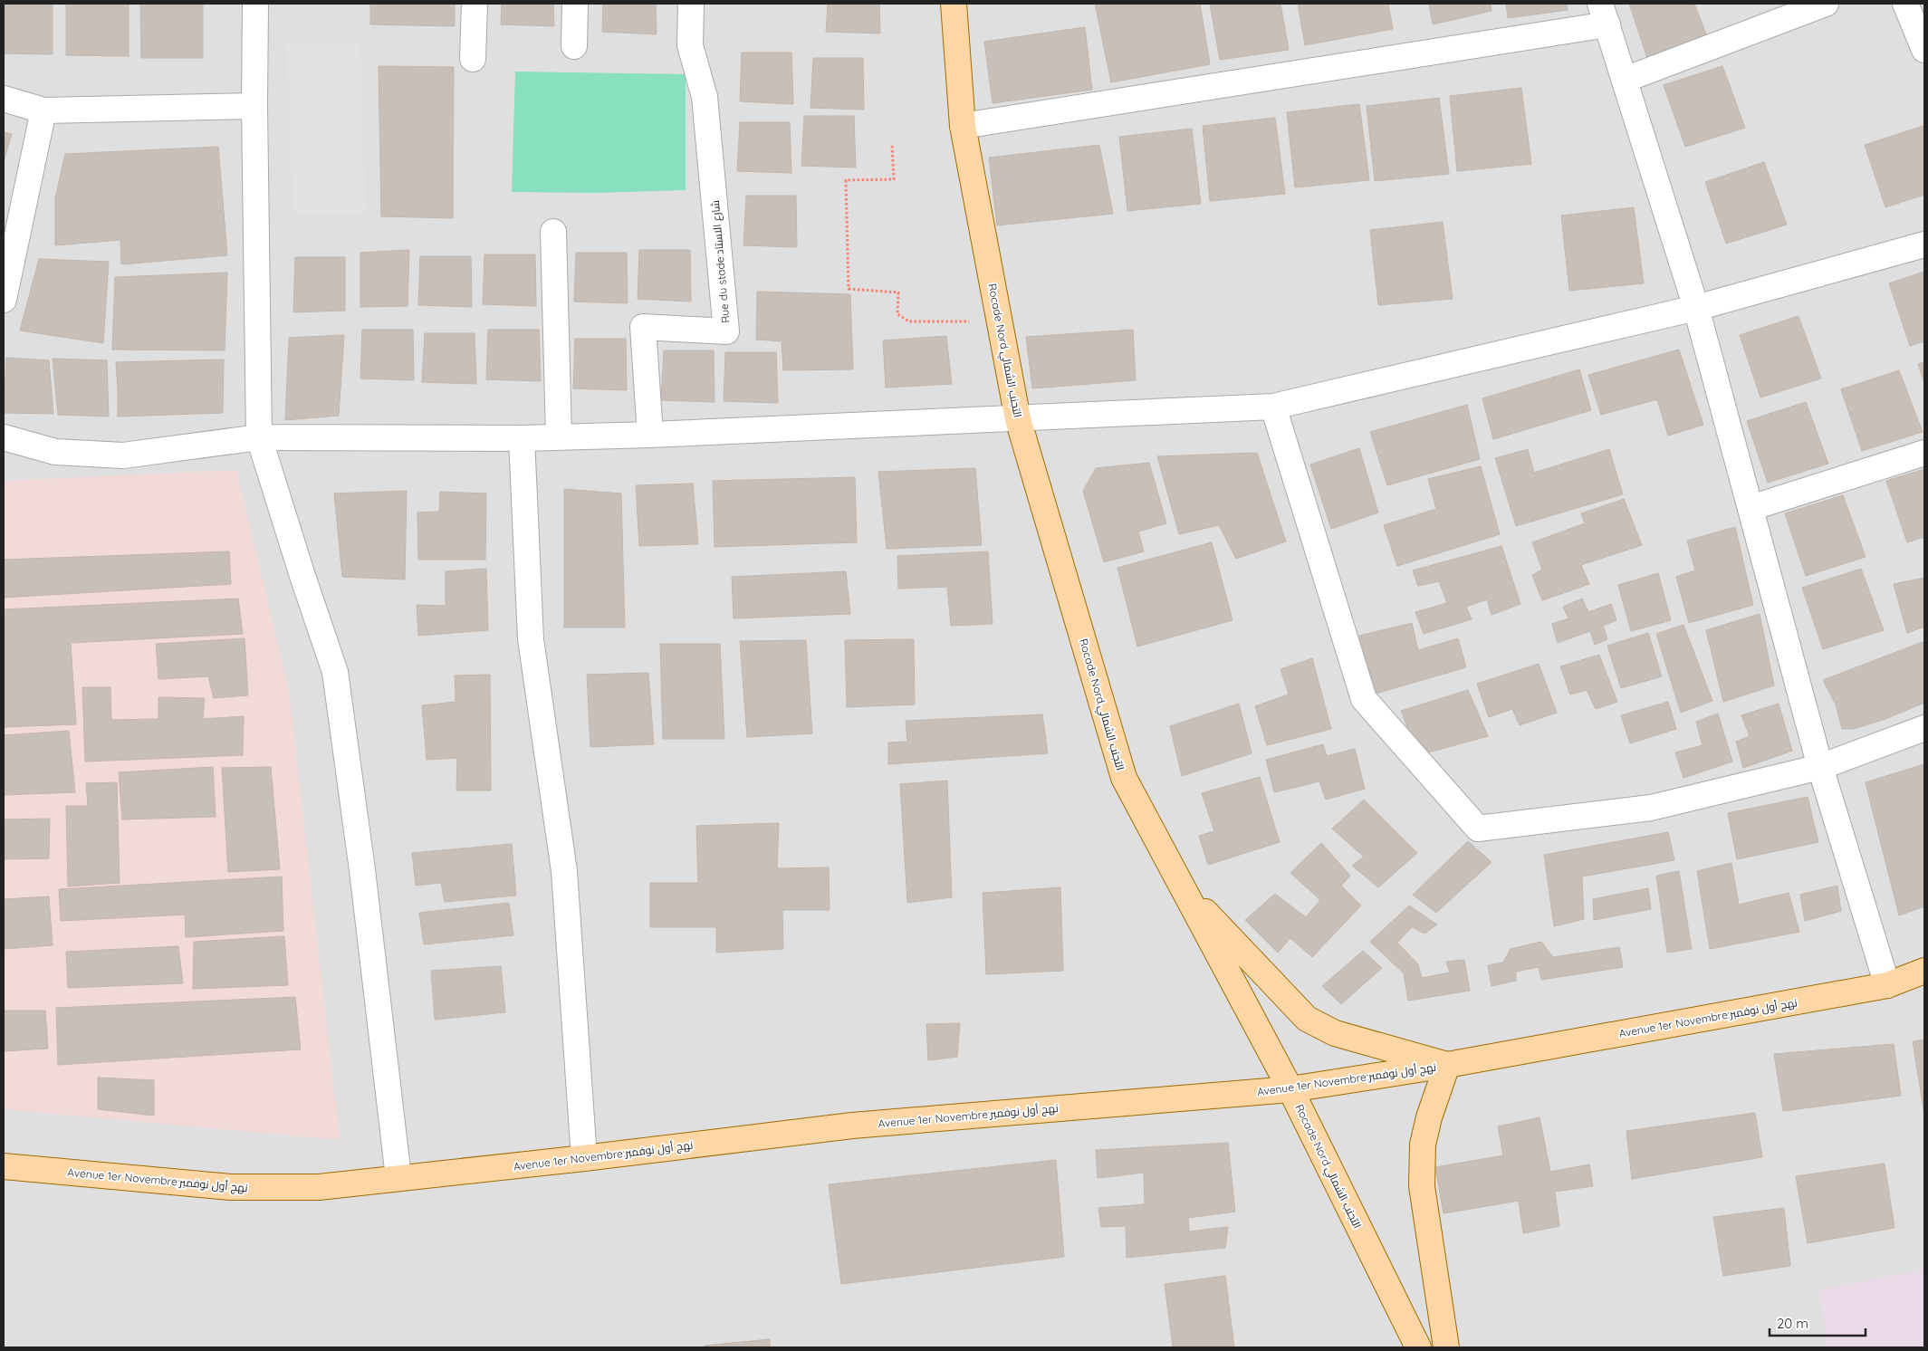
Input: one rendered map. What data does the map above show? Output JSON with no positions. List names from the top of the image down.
{
  "streets": {
    "main road": ["Rocade Nord,التجنب الشمالي", "Avenue 1er Novembre;نهج أول نوفمبر"],
    "street": ["Rue du stade;شارع الاستاد"]
  },
  "crossings": [
    ["Rocade Nord,التجنب الشمالي", "Avenue 1er Novembre;نهج أول نوفمبر"]
  ],
  "scale_bar": "20 m"
}
